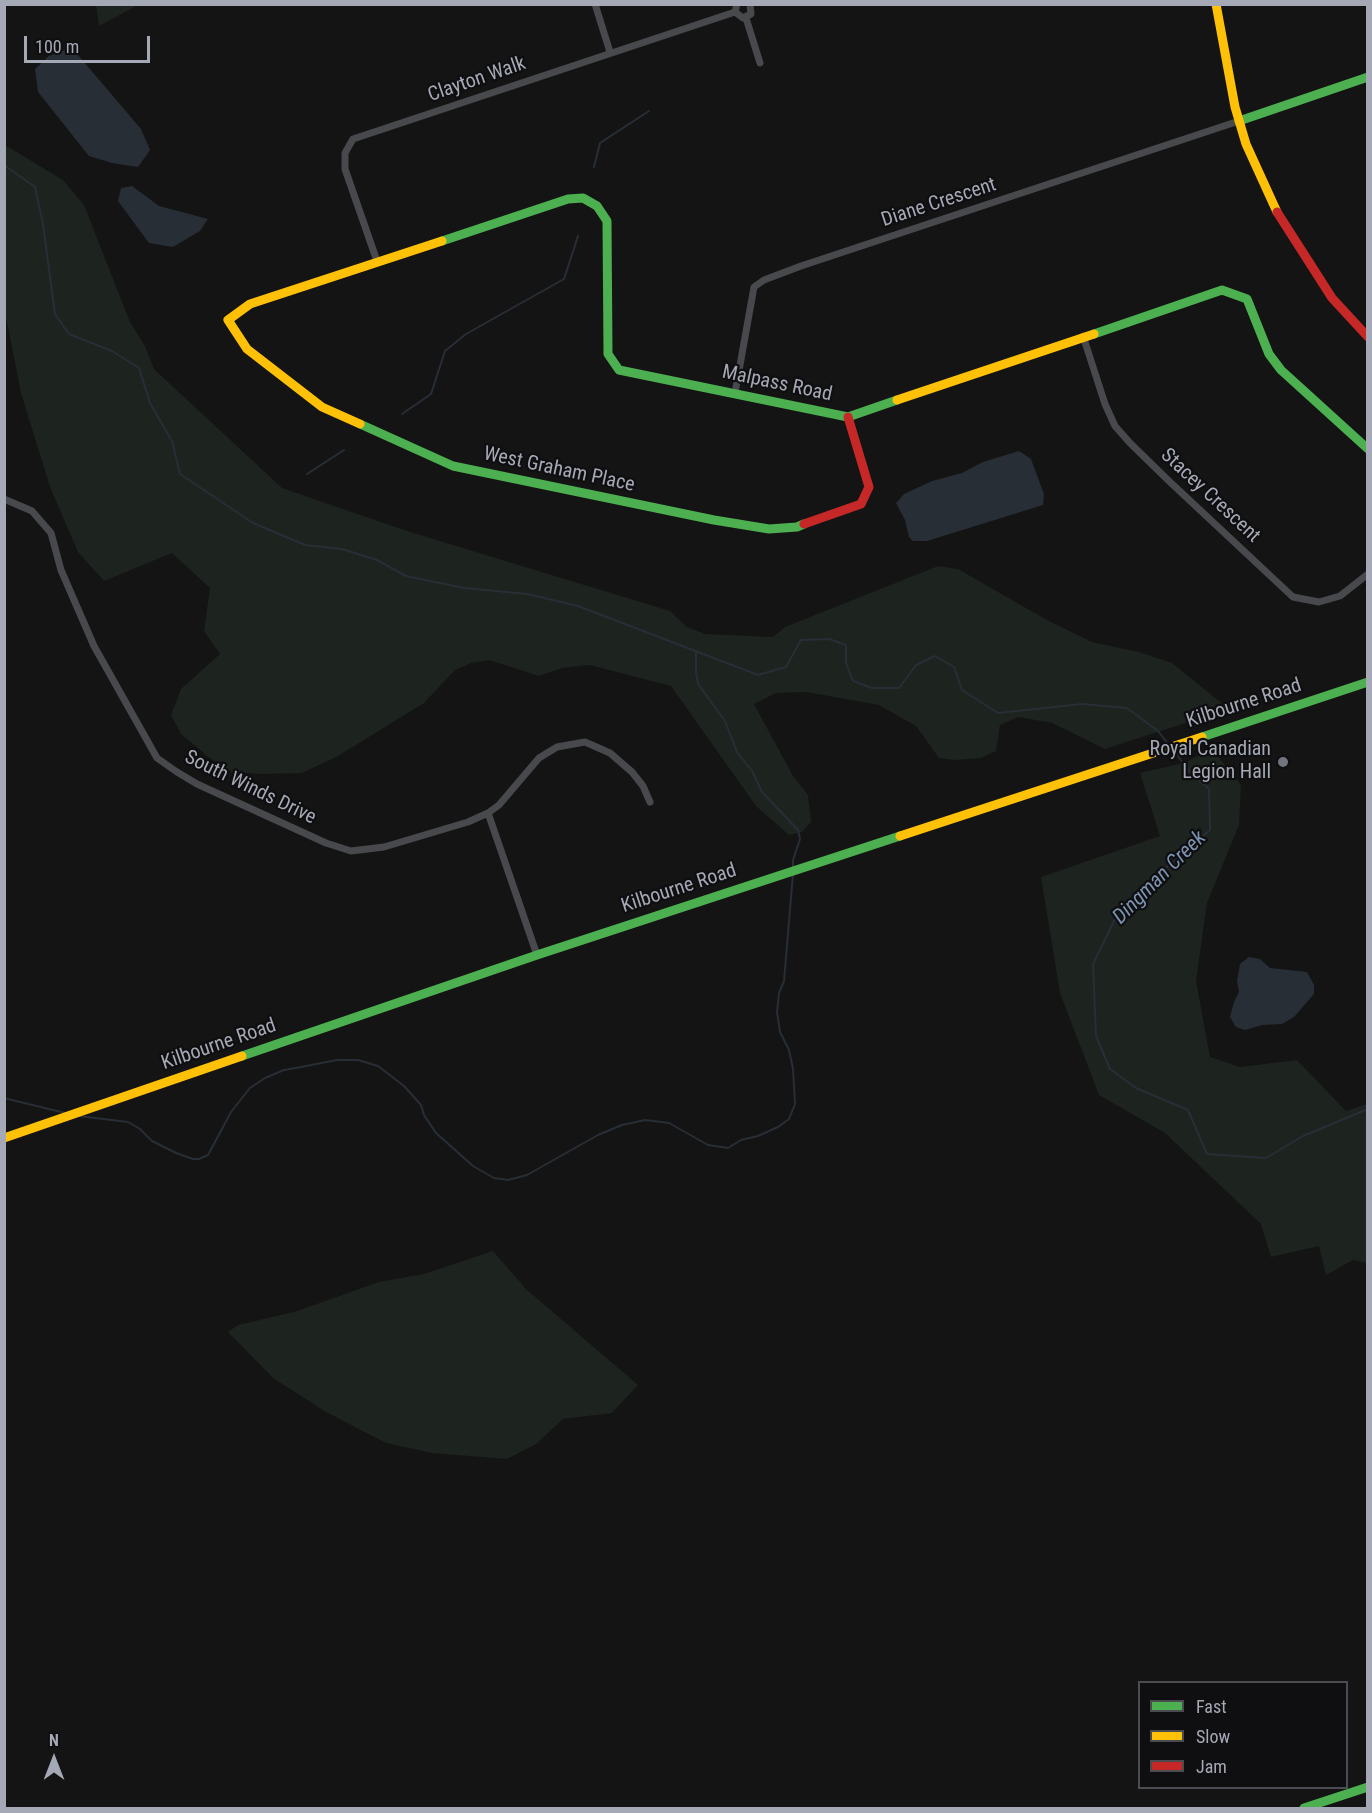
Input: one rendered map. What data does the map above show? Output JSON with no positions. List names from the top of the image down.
{
  "streets": {
    "street": [
      "Clayton Walk",
      "Diane Crescent",
      "Malpass Road",
      "West Graham Place",
      "Stacey Crescent",
      "Kilbourne Road",
      "South Winds Drive"
    ]
  },
  "crossings": [
    ["Clayton Walk", "Malpass Road"],
    ["Diane Crescent", "Malpass Road"],
    ["Malpass Road", "West Graham Place"],
    ["Malpass Road", "Stacey Crescent"]
  ],
  "water": ["Dingman Creek"],
  "places": ["Royal Canadian Legion Hall"],
  "legend": ["Fast", "Slow", "Jam"],
  "scale_bar": "100 m",
  "north": "top"
}
